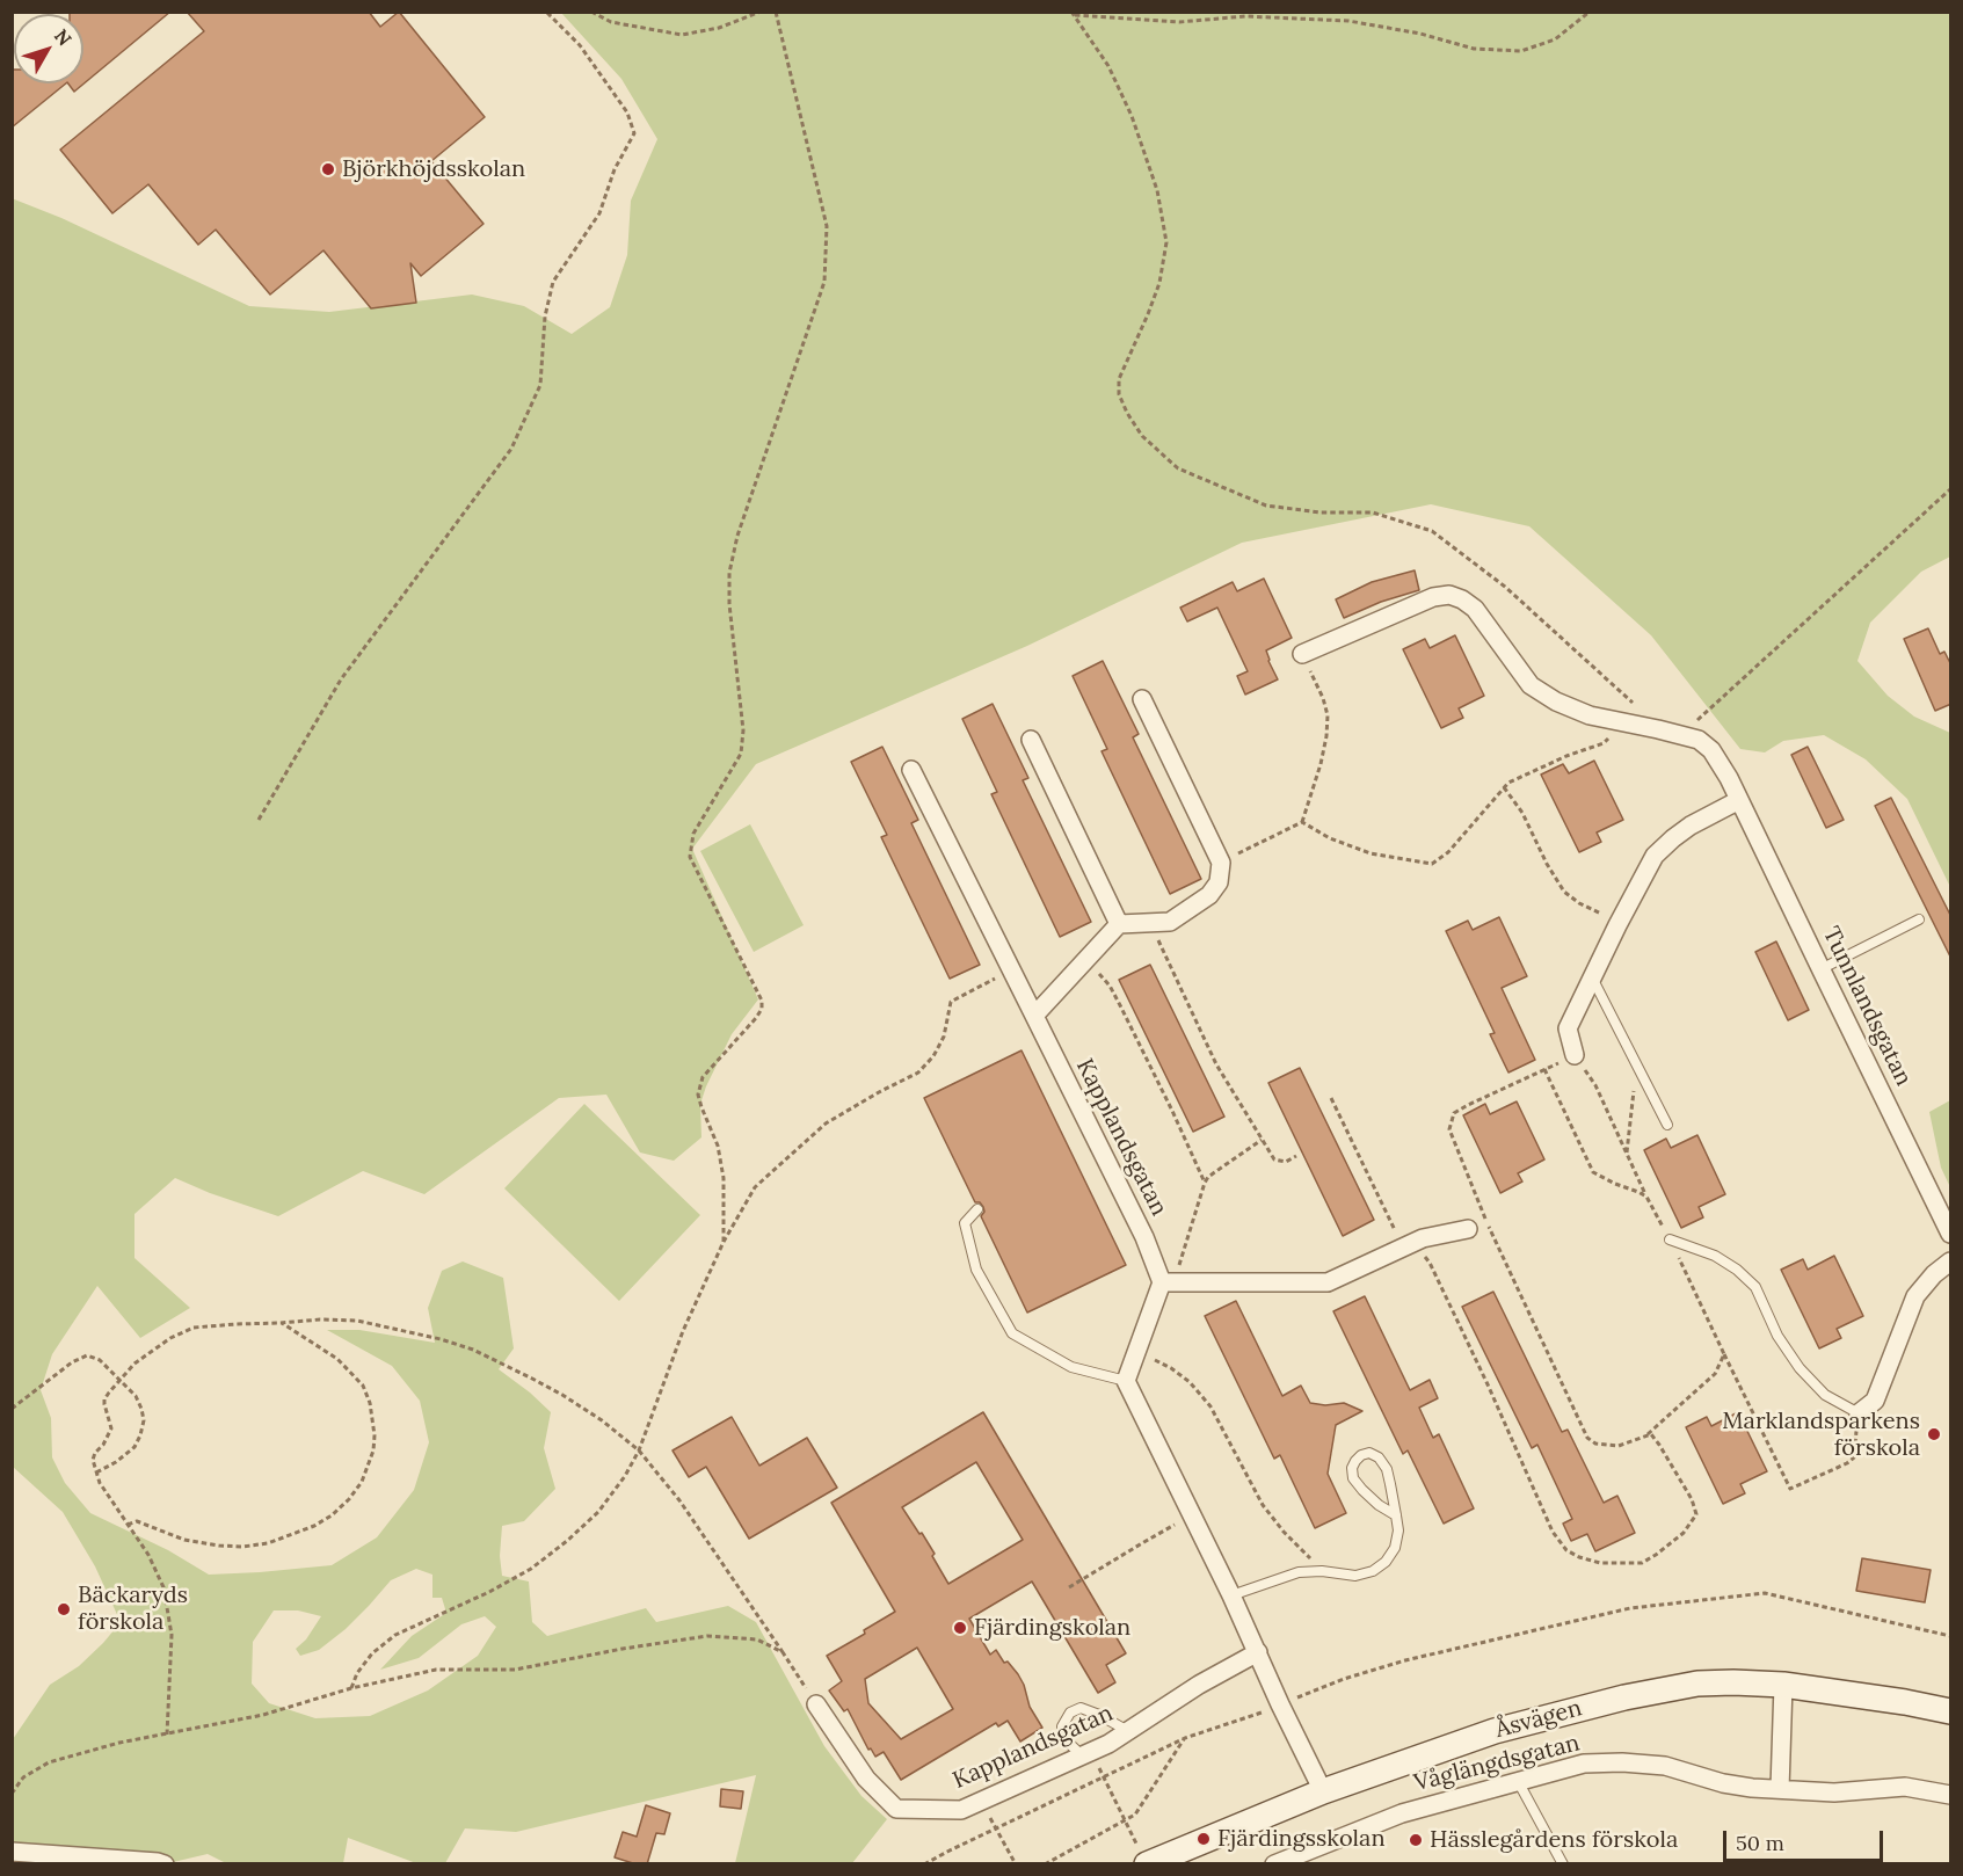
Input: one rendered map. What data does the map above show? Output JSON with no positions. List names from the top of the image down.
{
  "streets": {
    "street": [
      "Tunnlandsgatan",
      "Kapplandsgatan",
      "Åsvägen",
      "Våglängdsgatan"
    ]
  },
  "places": [
    "Björkhöjdsskolan",
    "Marklandsparkens förskola",
    "Bäckaryds förskola",
    "Fjärdingskolan",
    "Fjärdingsskolan",
    "Hässlegårdens förskola"
  ],
  "scale_bar": "50 m",
  "north": "top right"
}
